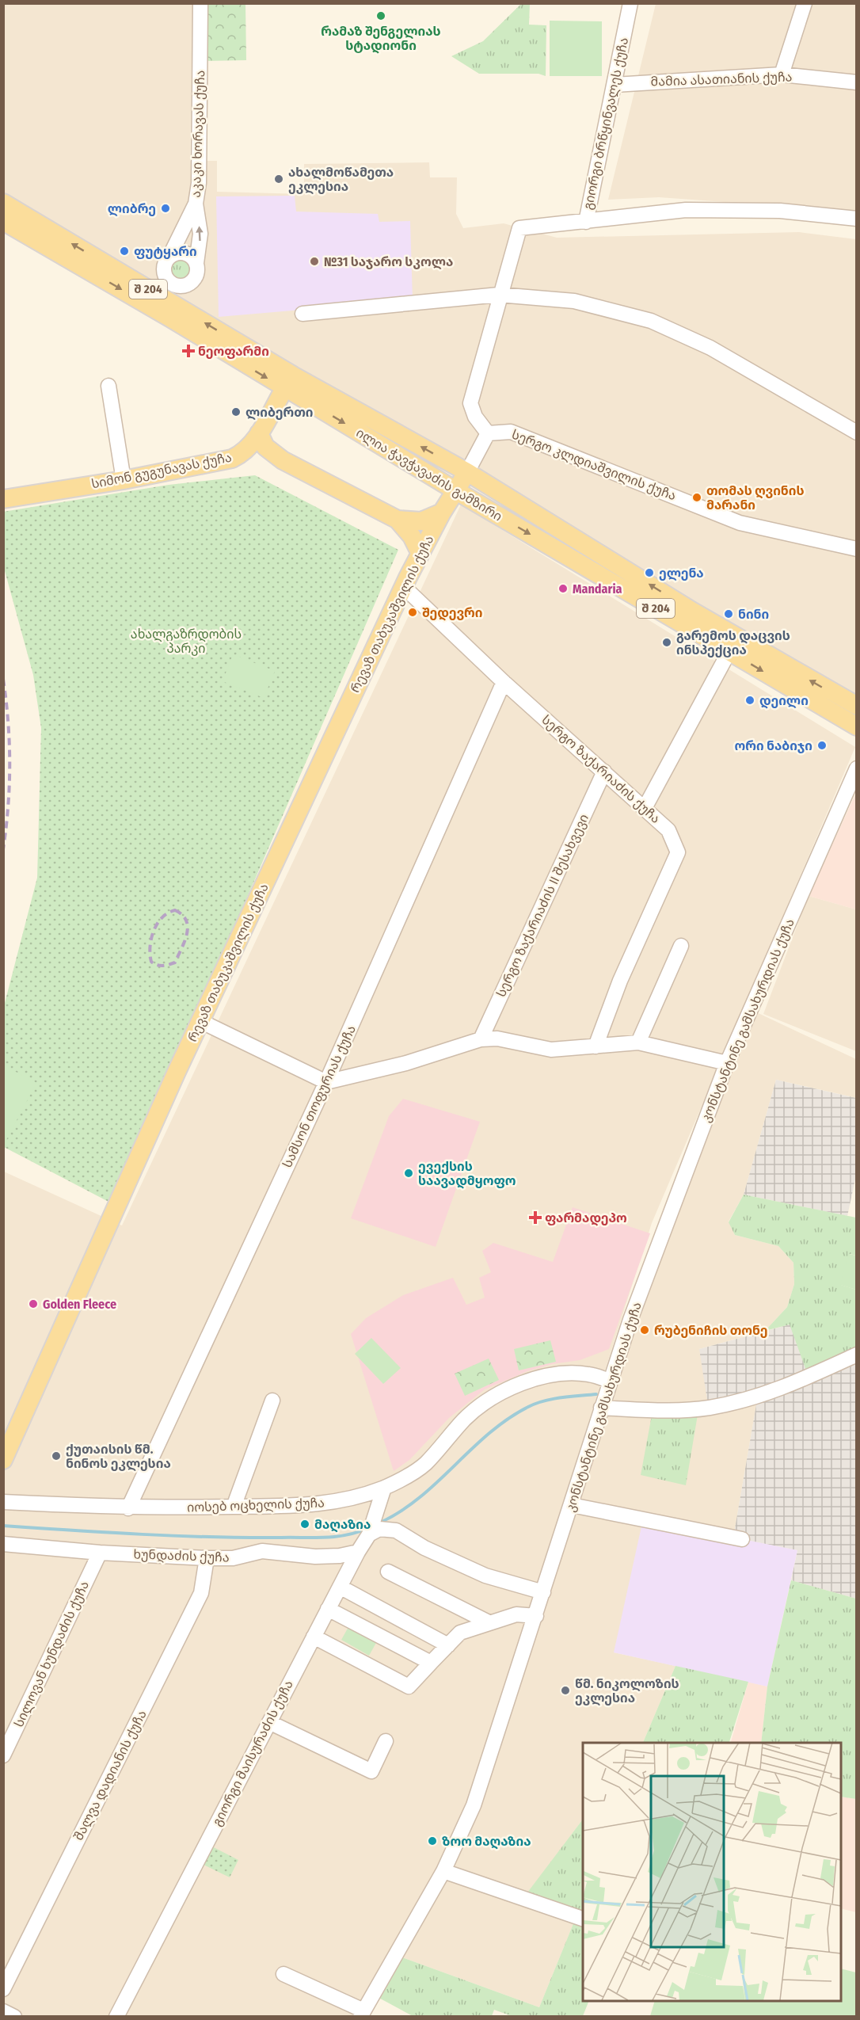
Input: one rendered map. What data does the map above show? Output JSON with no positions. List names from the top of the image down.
{
  "streets": {
    "main road": [
      "შ 204",
      "სიმონ გუგუნავას ქუჩა",
      "ილია ჭავჭავაძის გამზირი",
      "რევაზ თაბუკაშვილის ქუჩა"
    ],
    "street": [
      "მამია ასათიანის ქუჩა",
      "გიორგი ბრწყინვალეს ქუჩა",
      "აკაკი ხორავას ქუჩა",
      "სერგო კლდიაშვილის ქუჩა",
      "სერგო ზაქარიაძის ქუჩა",
      "სერგო ზაქარიაძის II შესახვევი",
      "კონსტანტინე გამსახურდიას ქუჩა",
      "სამსონ თოფურიას ქუჩა",
      "იოსებ ოცხელის ქუჩა",
      "ხუნდაძის ქუჩა",
      "სილოვან ხუნდაძის ქუჩა",
      "გიორგი მაისურაძის ქუჩა",
      "შალვა დადიანის ქუჩა"
    ]
  },
  "crossings": [
    ["მამია ასათიანის ქუჩა", "გიორგი ბრწყინვალეს ქუჩა"],
    ["სიმონ გუგუნავას ქუჩა", "ილია ჭავჭავაძის გამზირი"],
    ["ილია ჭავჭავაძის გამზირი", "რევაზ თაბუკაშვილის ქუჩა"],
    ["რევაზ თაბუკაშვილის ქუჩა", "სერგო ზაქარიაძის ქუჩა"],
    ["სერგო ზაქარიაძის ქუჩა", "სერგო ზაქარიაძის II შესახვევი"],
    ["სერგო ზაქარიაძის ქუჩა", "სამსონ თოფურიას ქუჩა"],
    ["კონსტანტინე გამსახურდიას ქუჩა", "იოსებ ოცხელის ქუჩა"],
    ["სამსონ თოფურიას ქუჩა", "იოსებ ოცხელის ქუჩა"],
    ["იოსებ ოცხელის ქუჩა", "გიორგი მაისურაძის ქუჩა"],
    ["ხუნდაძის ქუჩა", "სილოვან ხუნდაძის ქუჩა"],
    ["ხუნდაძის ქუჩა", "გიორგი მაისურაძის ქუჩა"],
    ["ხუნდაძის ქუჩა", "შალვა დადიანის ქუჩა"]
  ],
  "parks": ["ახალგაზრდობის პარკი"],
  "places": {
    "other": [
      "რამაზ შენგელიას სტადიონი",
      "ახალმოწამეთა ეკლესია",
      "ლიბრე",
      "ფუტყარი",
      "№31 საჯარო სკოლა",
      "ლიბერთი",
      "თომას ღვინის მარანი",
      "ელენა",
      "Mandaria",
      "შედევრი",
      "ნინი",
      "გარემოს დაცვის ინსპექცია",
      "დეილი",
      "ორი ნაბიჯი",
      "ევექსის საავადმყოფო",
      "Golden Fleece",
      "რუბენიჩის თონე",
      "ქუთაისის წმ. ნინოს ეკლესია",
      "მაღაზია",
      "წმ. ნიკოლოზის ეკლესია",
      "ზოო მაღაზია"
    ],
    "health": ["ნეოფარმი", "ფარმადეპო"]
  }
}
